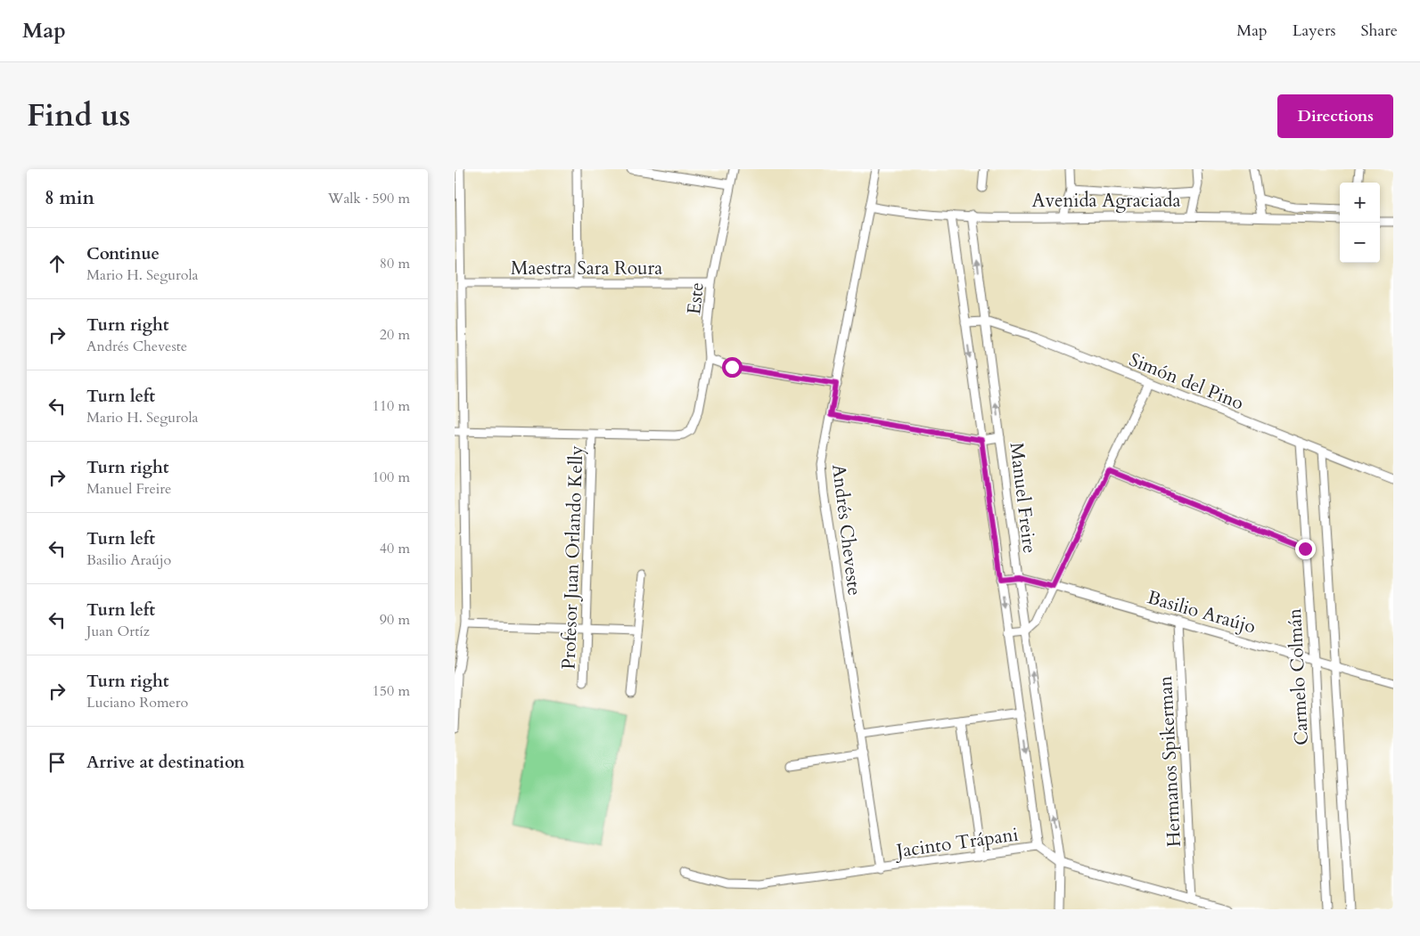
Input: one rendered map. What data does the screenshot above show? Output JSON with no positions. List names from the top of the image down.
{
  "streets": {
    "street": [
      "Avenida Agraciada",
      "Maestra Sara Roura",
      "Este",
      "Simón del Pino",
      "Manuel Freire",
      "Andrés Cheveste",
      "Profesor Juan Orlando Kelly",
      "Basilio Araújo",
      "Carmelo Colmán",
      "Hermanos Spikerman",
      "Jacinto Trápani"
    ]
  },
  "crossings": [
    ["Avenida Agraciada", "Manuel Freire"],
    ["Avenida Agraciada", "Andrés Cheveste"],
    ["Maestra Sara Roura", "Este"],
    ["Este", "Profesor Juan Orlando Kelly"],
    ["Simón del Pino", "Manuel Freire"],
    ["Simón del Pino", "Carmelo Colmán"],
    ["Manuel Freire", "Basilio Araújo"],
    ["Manuel Freire", "Jacinto Trápani"],
    ["Andrés Cheveste", "Jacinto Trápani"],
    ["Basilio Araújo", "Carmelo Colmán"],
    ["Basilio Araújo", "Hermanos Spikerman"],
    ["Hermanos Spikerman", "Jacinto Trápani"]
  ],
  "page": {
    "header": "Map",
    "nav": ["Map", "Layers", "Share"],
    "title": "Find us",
    "buttons": "Directions",
    "heading": ["8 min", "Walk · 590 m"],
    "map_buttons": ["+", "−"],
    "list": [
      ["Continue", "Mario H. Segurola", "80 m"],
      ["Turn right", "Andrés Cheveste", "20 m"],
      ["Turn left", "Mario H. Segurola", "110 m"],
      ["Turn right", "Manuel Freire", "100 m"],
      ["Turn left", "Basilio Araújo", "40 m"],
      ["Turn left", "Juan Ortíz", "90 m"],
      ["Turn right", "Luciano Romero", "150 m"],
      "Arrive at destination"
    ]
  }
}
